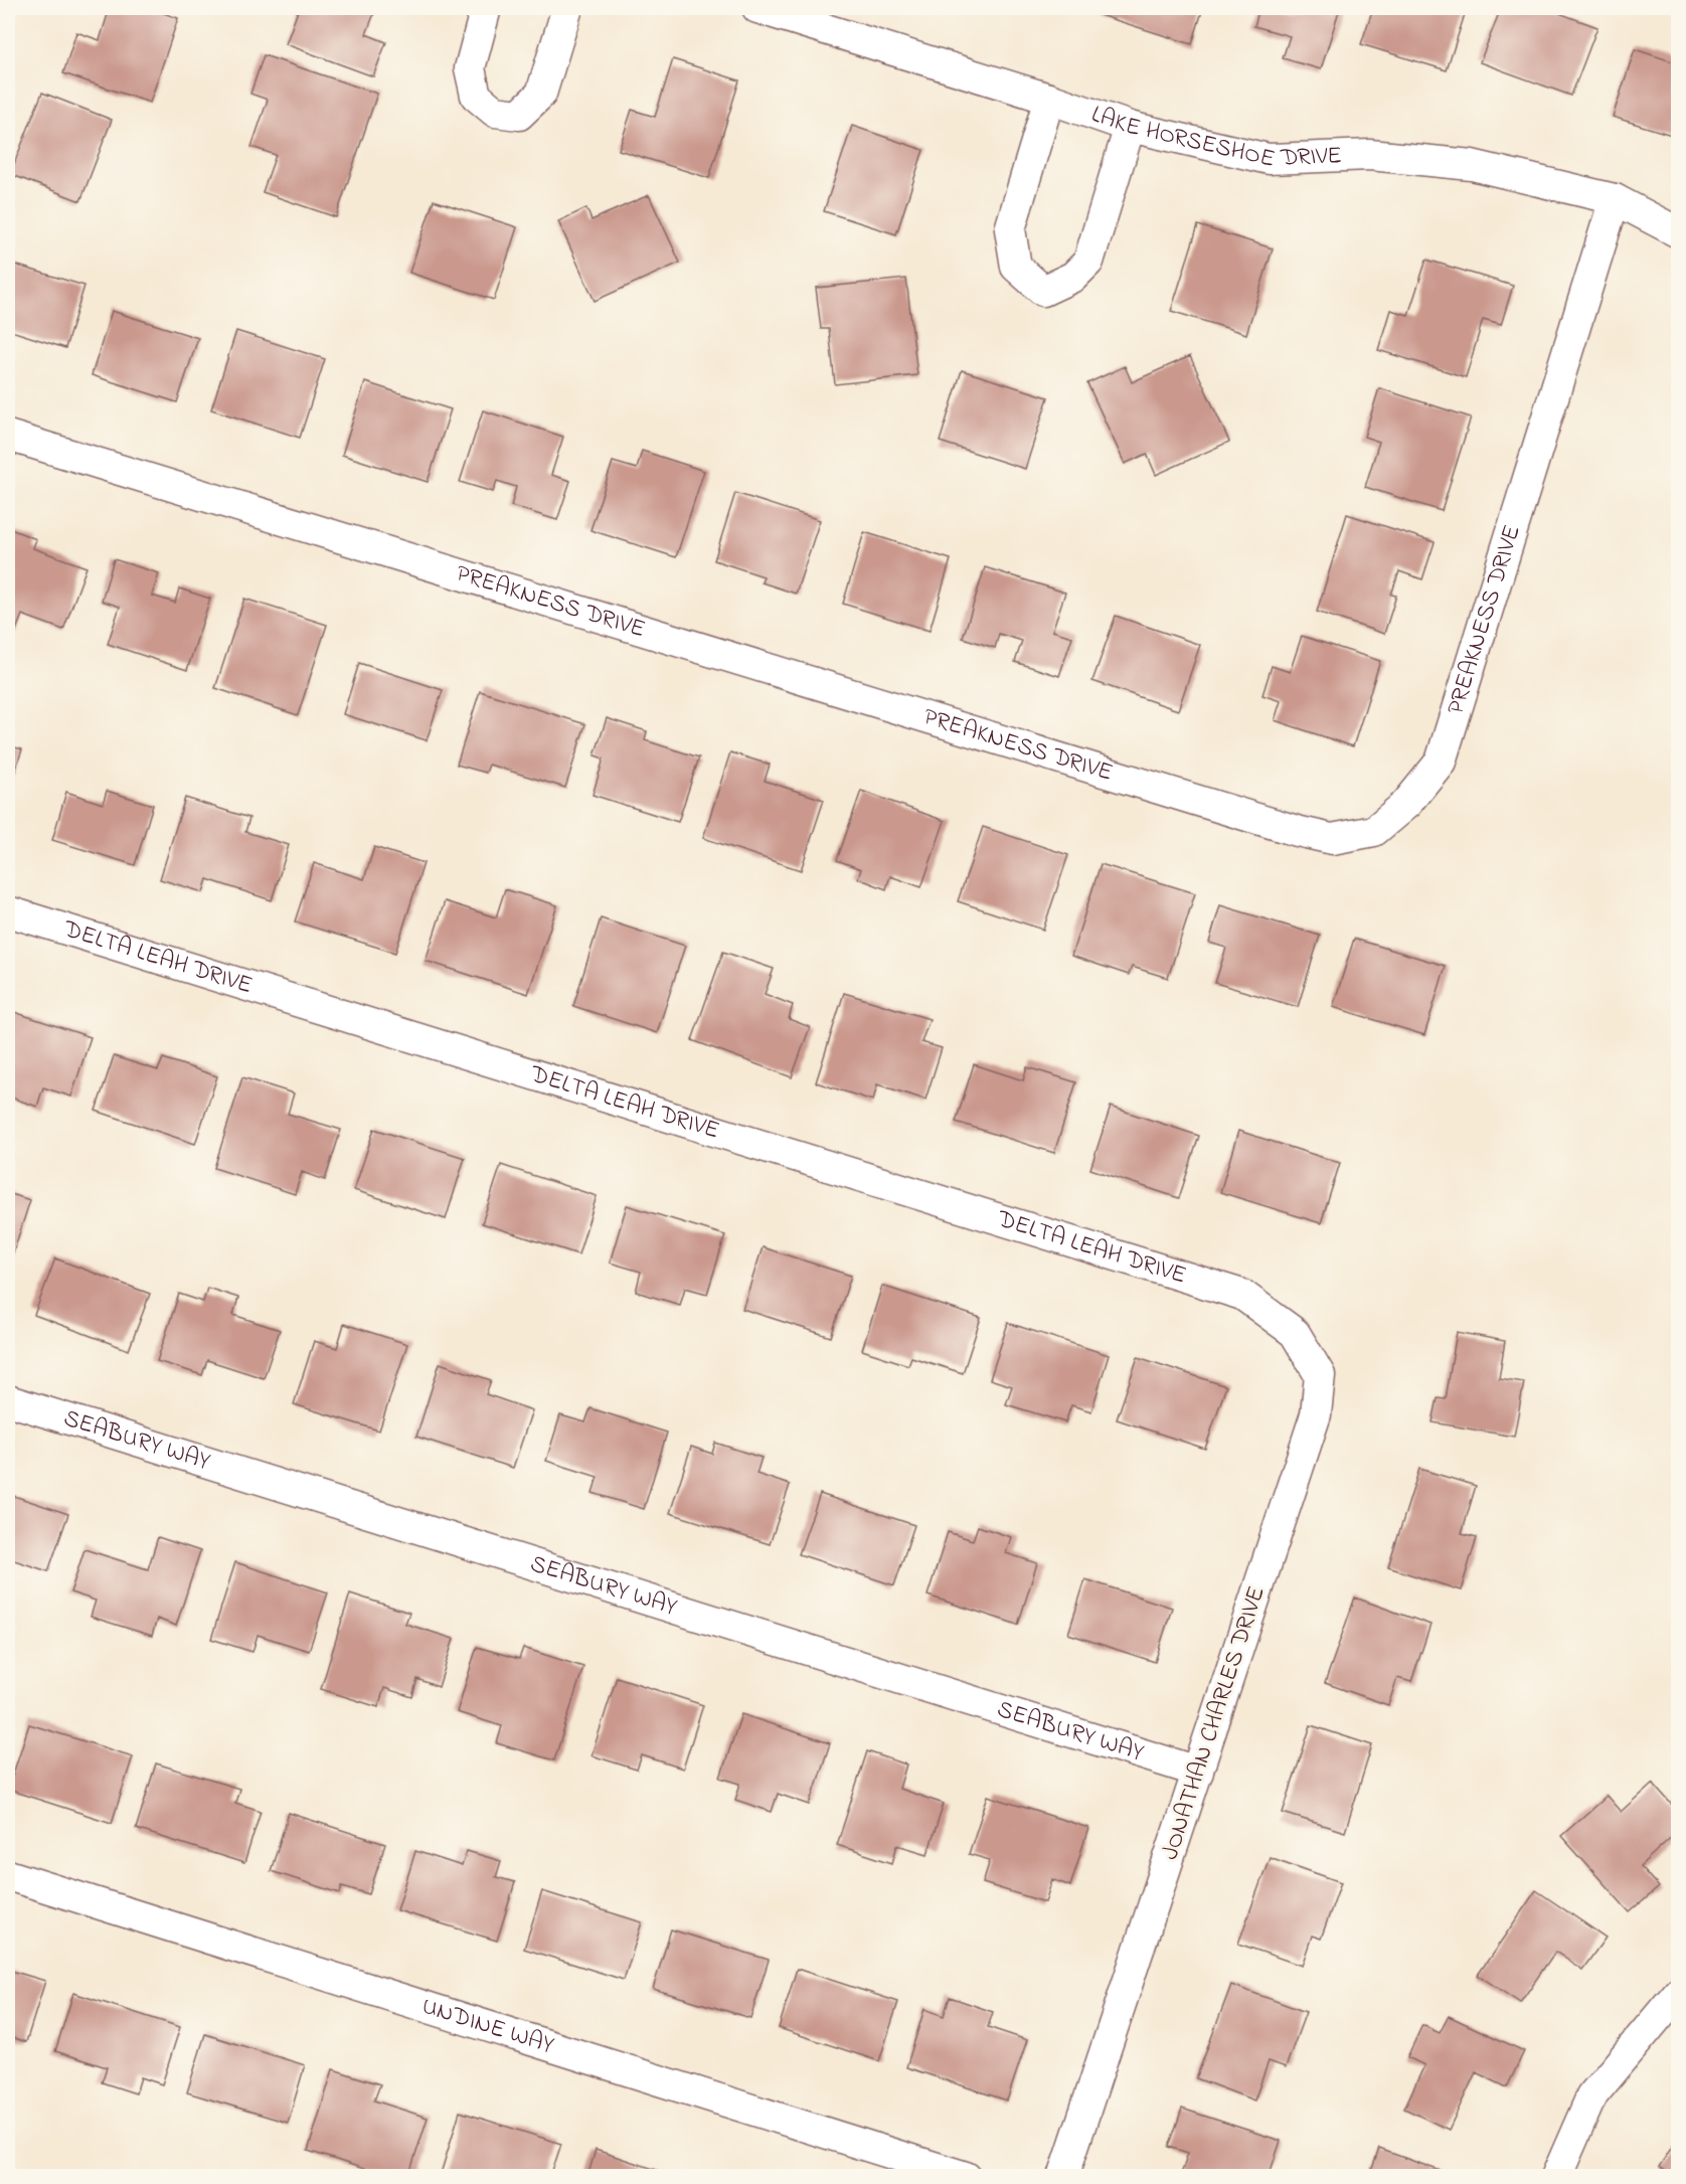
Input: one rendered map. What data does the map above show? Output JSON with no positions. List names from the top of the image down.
{
  "streets": {
    "street": [
      "LAKE HORSESHOE DRIVE",
      "PREAKNESS DRIVE",
      "DELTA LEAH DRIVE",
      "SEABURY WAY",
      "JONATHAN CHARLES DRIVE",
      "UNDINE WAY"
    ]
  },
  "crossings": [
    ["LAKE HORSESHOE DRIVE", "PREAKNESS DRIVE"],
    ["DELTA LEAH DRIVE", "JONATHAN CHARLES DRIVE"],
    ["SEABURY WAY", "JONATHAN CHARLES DRIVE"]
  ]
}
